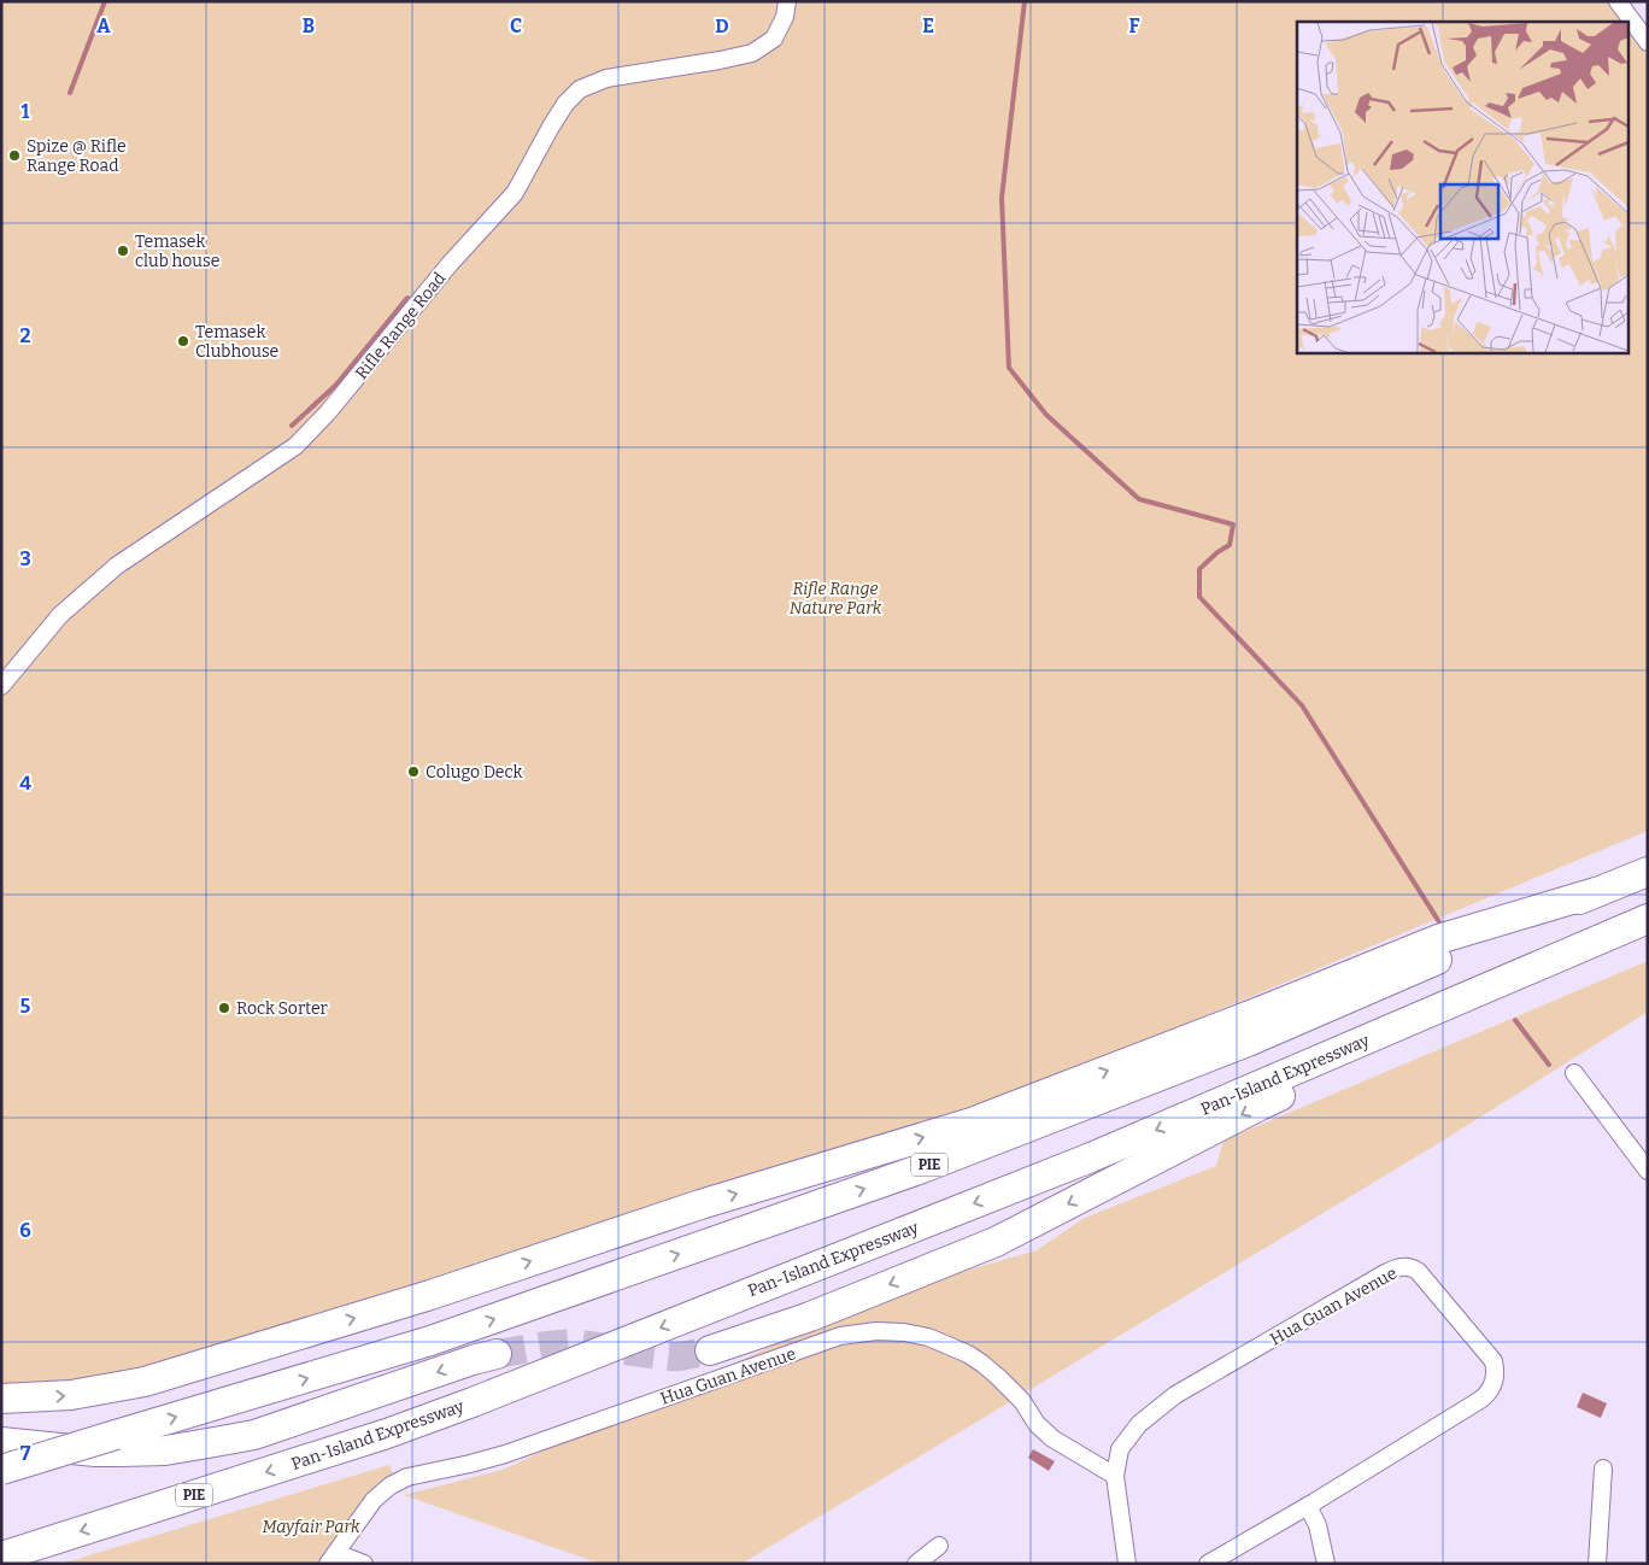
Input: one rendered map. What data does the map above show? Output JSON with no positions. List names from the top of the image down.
{
  "streets": {
    "highway": ["Pan-Island Expressway", "PIE"],
    "street": ["Rifle Range Road", "Hua Guan Avenue"]
  },
  "parks": ["Rifle Range Nature Park", "Mayfair Park"],
  "places": [
    "Spize @ Rifle Range Road",
    "Temasek club house",
    "Temasek Clubhouse",
    "Colugo Deck",
    "Rock Sorter"
  ],
  "grid": {
    "columns": [
      "A",
      "B",
      "C",
      "D",
      "E",
      "F"
    ],
    "rows": [
      "1",
      "2",
      "3",
      "4",
      "5",
      "6",
      "7"
    ]
  }
}
